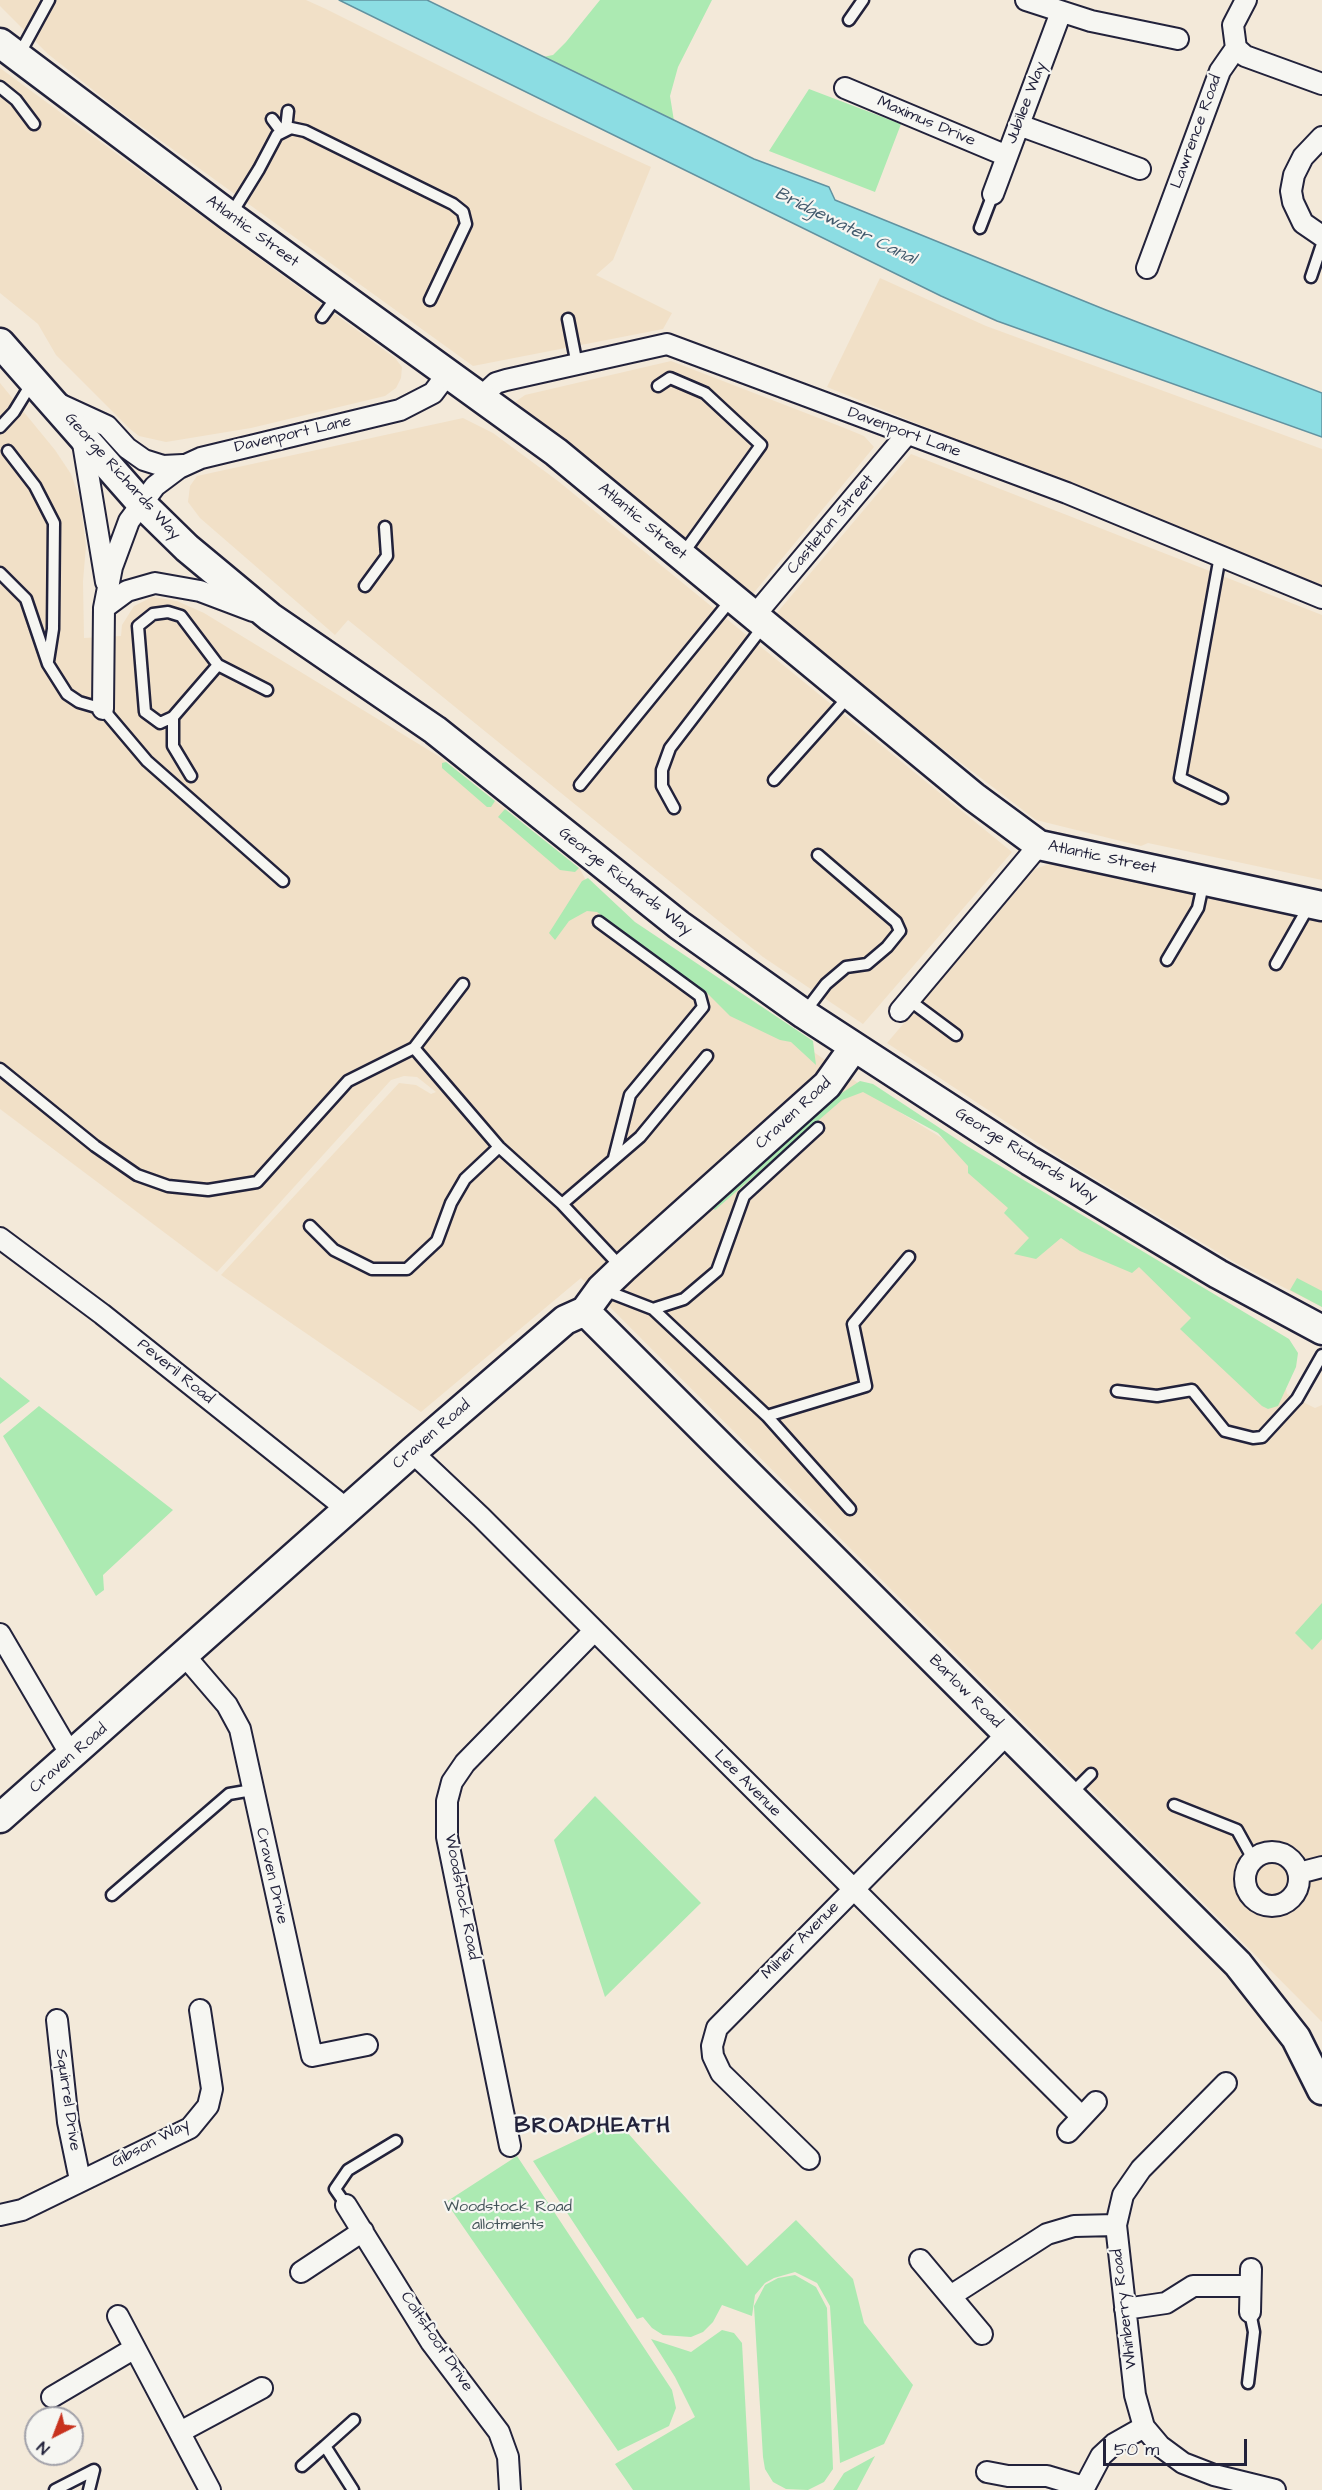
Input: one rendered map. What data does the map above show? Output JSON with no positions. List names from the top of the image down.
{
  "streets": {
    "street": [
      "Jubilee Way",
      "Maximus Drive",
      "Lawrence Road",
      "Atlantic Street",
      "Davenport Lane",
      "George Richards Way",
      "Castleton Street",
      "Craven Road",
      "Peveril Road",
      "Barlow Road",
      "Lee Avenue",
      "Craven Drive",
      "Woodstock Road",
      "Milner Avenue",
      "Squirrel Drive",
      "Gibson Way",
      "Whinberry Road",
      "Coltsfoot Drive"
    ]
  },
  "crossings": [
    ["Jubilee Way", "Maximus Drive"],
    ["Atlantic Street", "Davenport Lane"],
    ["Atlantic Street", "Castleton Street"],
    ["Davenport Lane", "George Richards Way"],
    ["Davenport Lane", "Castleton Street"],
    ["George Richards Way", "Craven Road"],
    ["Craven Road", "Peveril Road"],
    ["Craven Road", "Barlow Road"],
    ["Craven Road", "Lee Avenue"],
    ["Craven Road", "Craven Drive"],
    ["Barlow Road", "Milner Avenue"],
    ["Lee Avenue", "Woodstock Road"],
    ["Lee Avenue", "Milner Avenue"],
    ["Squirrel Drive", "Gibson Way"]
  ],
  "districts": ["BROADHEATH"],
  "water": ["Bridgewater Canal"],
  "parks": ["Woodstock Road allotments"],
  "scale_bar": "50 m",
  "north": "bottom left"
}
